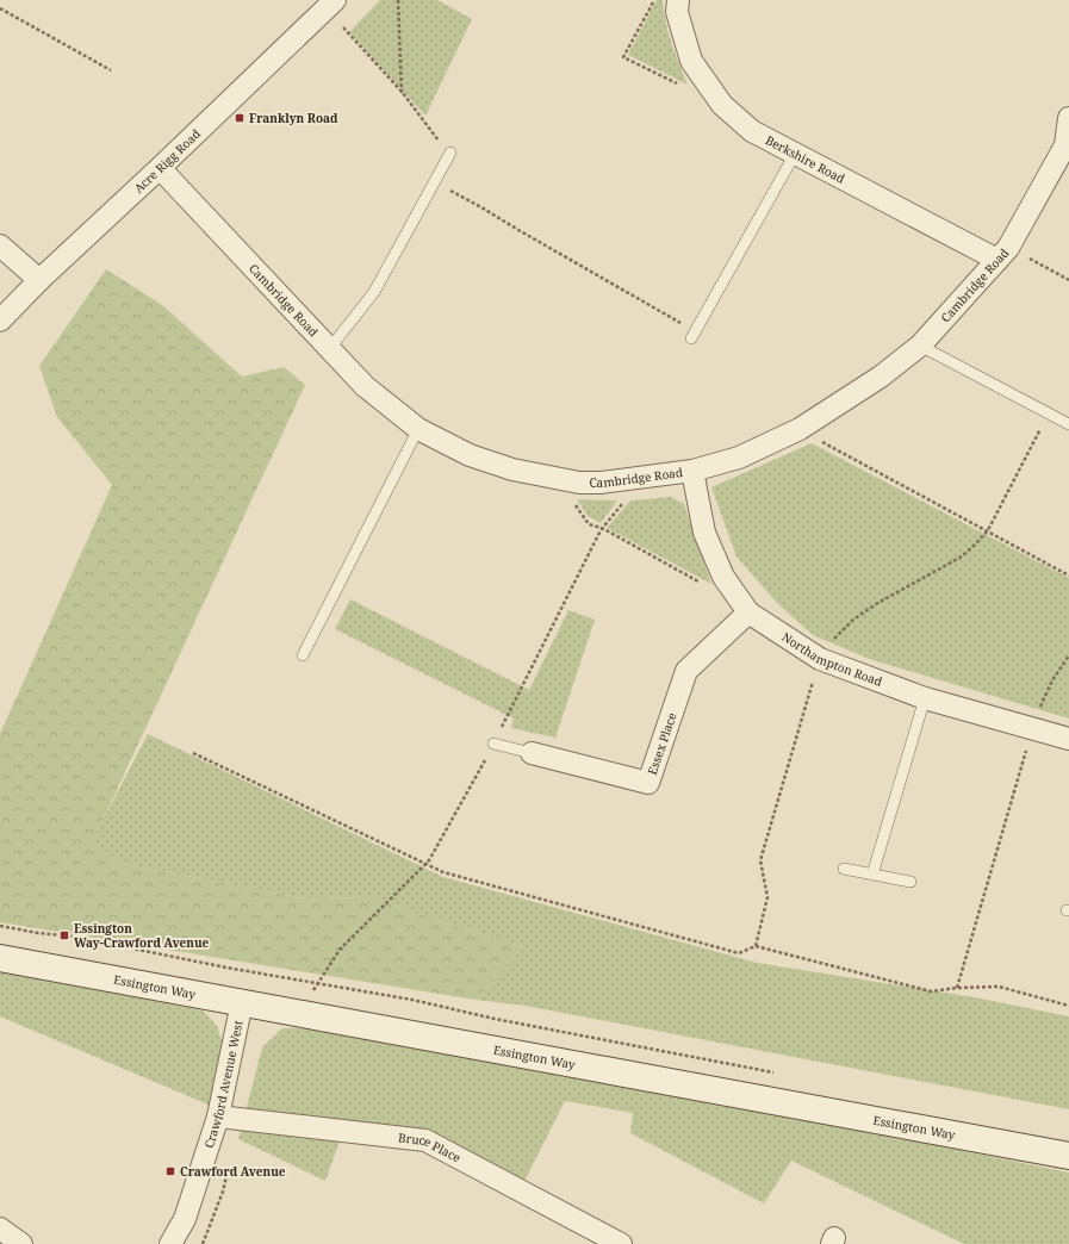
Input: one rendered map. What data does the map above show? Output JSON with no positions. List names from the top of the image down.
{
  "streets": {
    "street": [
      "Berkshire Road",
      "Acre Rigg Road",
      "Cambridge Road",
      "Northampton Road",
      "Essex Place",
      "Essington Way",
      "Crawford Avenue West",
      "Bruce Place"
    ]
  },
  "crossings": [
    ["Berkshire Road", "Cambridge Road"],
    ["Acre Rigg Road", "Cambridge Road"],
    ["Cambridge Road", "Northampton Road"],
    ["Northampton Road", "Essex Place"],
    ["Essington Way", "Crawford Avenue West"],
    ["Crawford Avenue West", "Bruce Place"]
  ],
  "places": {
    "transit": ["Franklyn Road", "Essington Way-Crawford Avenue", "Crawford Avenue"]
  }
}
